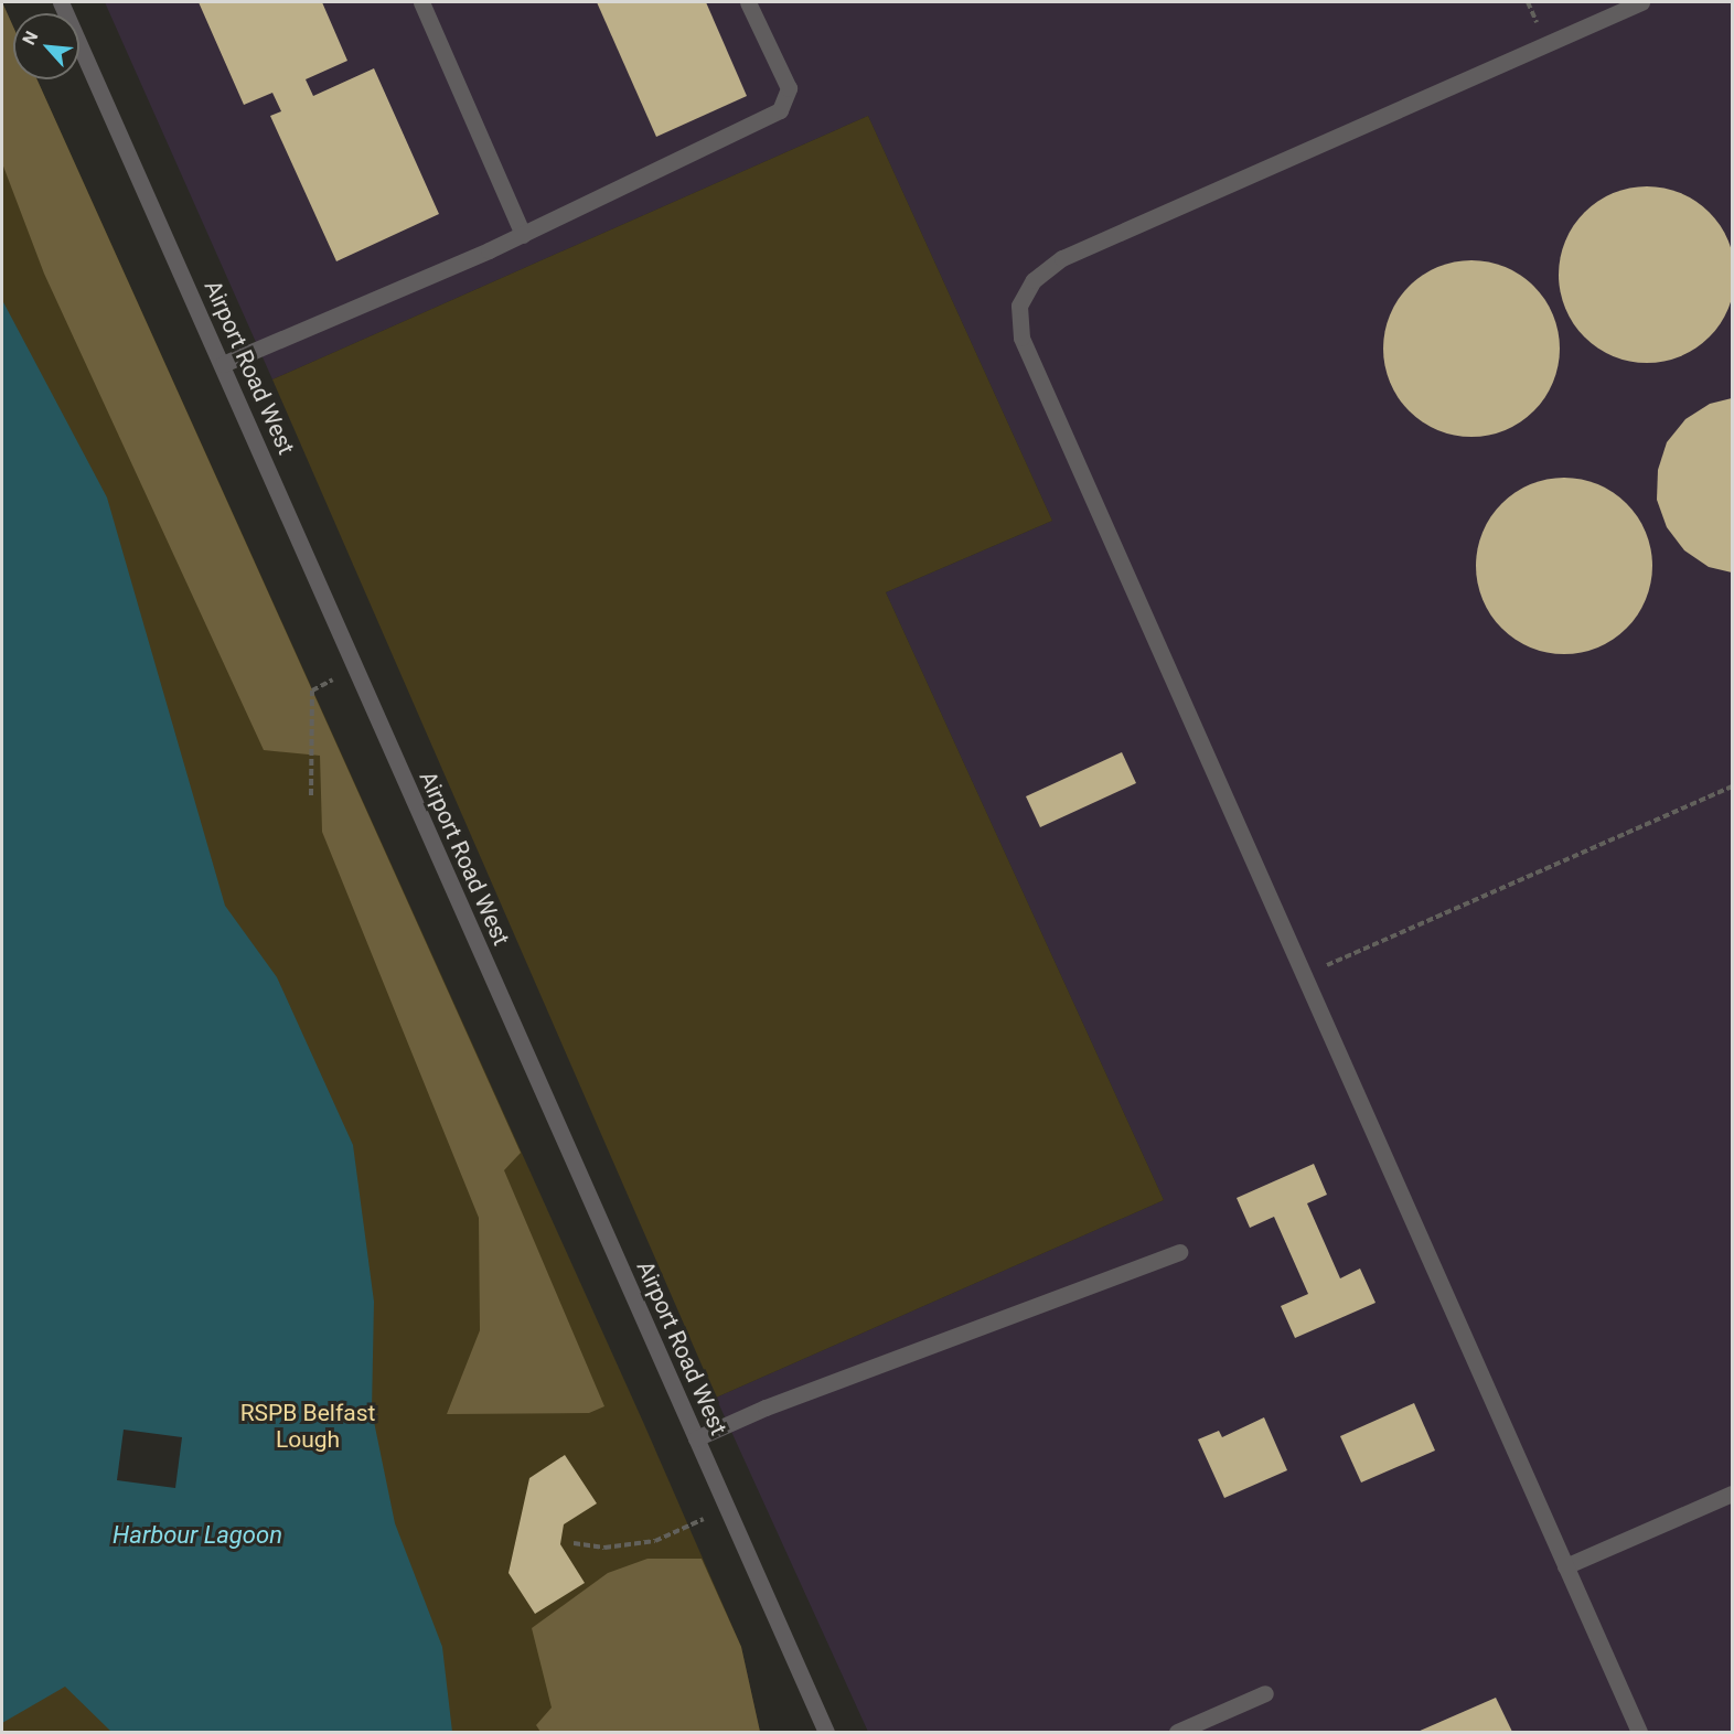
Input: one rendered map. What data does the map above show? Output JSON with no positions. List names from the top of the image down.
{
  "streets": {
    "street": ["Airport Road West"]
  },
  "water": ["Harbour Lagoon"],
  "parks": ["RSPB Belfast Lough"],
  "north": "top left"
}
